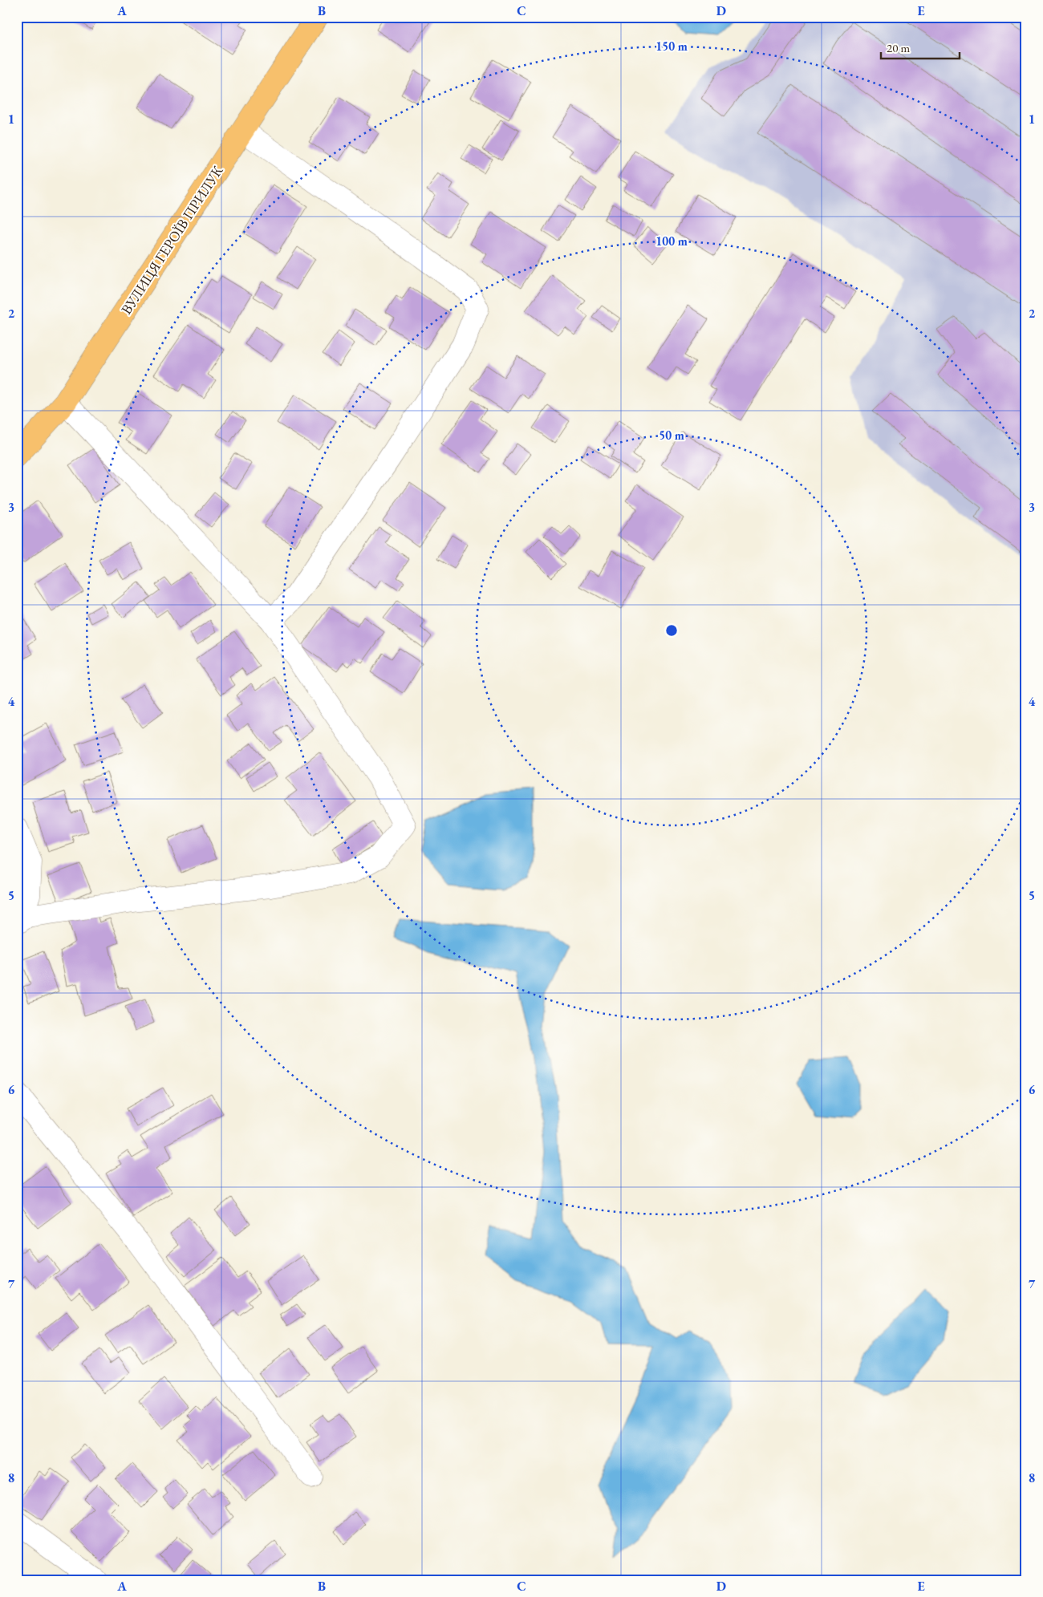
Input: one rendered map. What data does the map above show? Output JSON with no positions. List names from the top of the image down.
{
  "streets": {
    "main road": ["ВУЛИЦЯ ГЕРОЇВ ПРИЛУК"]
  },
  "scale_bar": "20 m",
  "grid": {
    "columns": [
      "A",
      "B",
      "C",
      "D",
      "E"
    ],
    "rows": [
      "1",
      "2",
      "3",
      "4",
      "5",
      "6",
      "7",
      "8"
    ]
  },
  "rings": ["150 m", "100 m", "50 m"]
}
